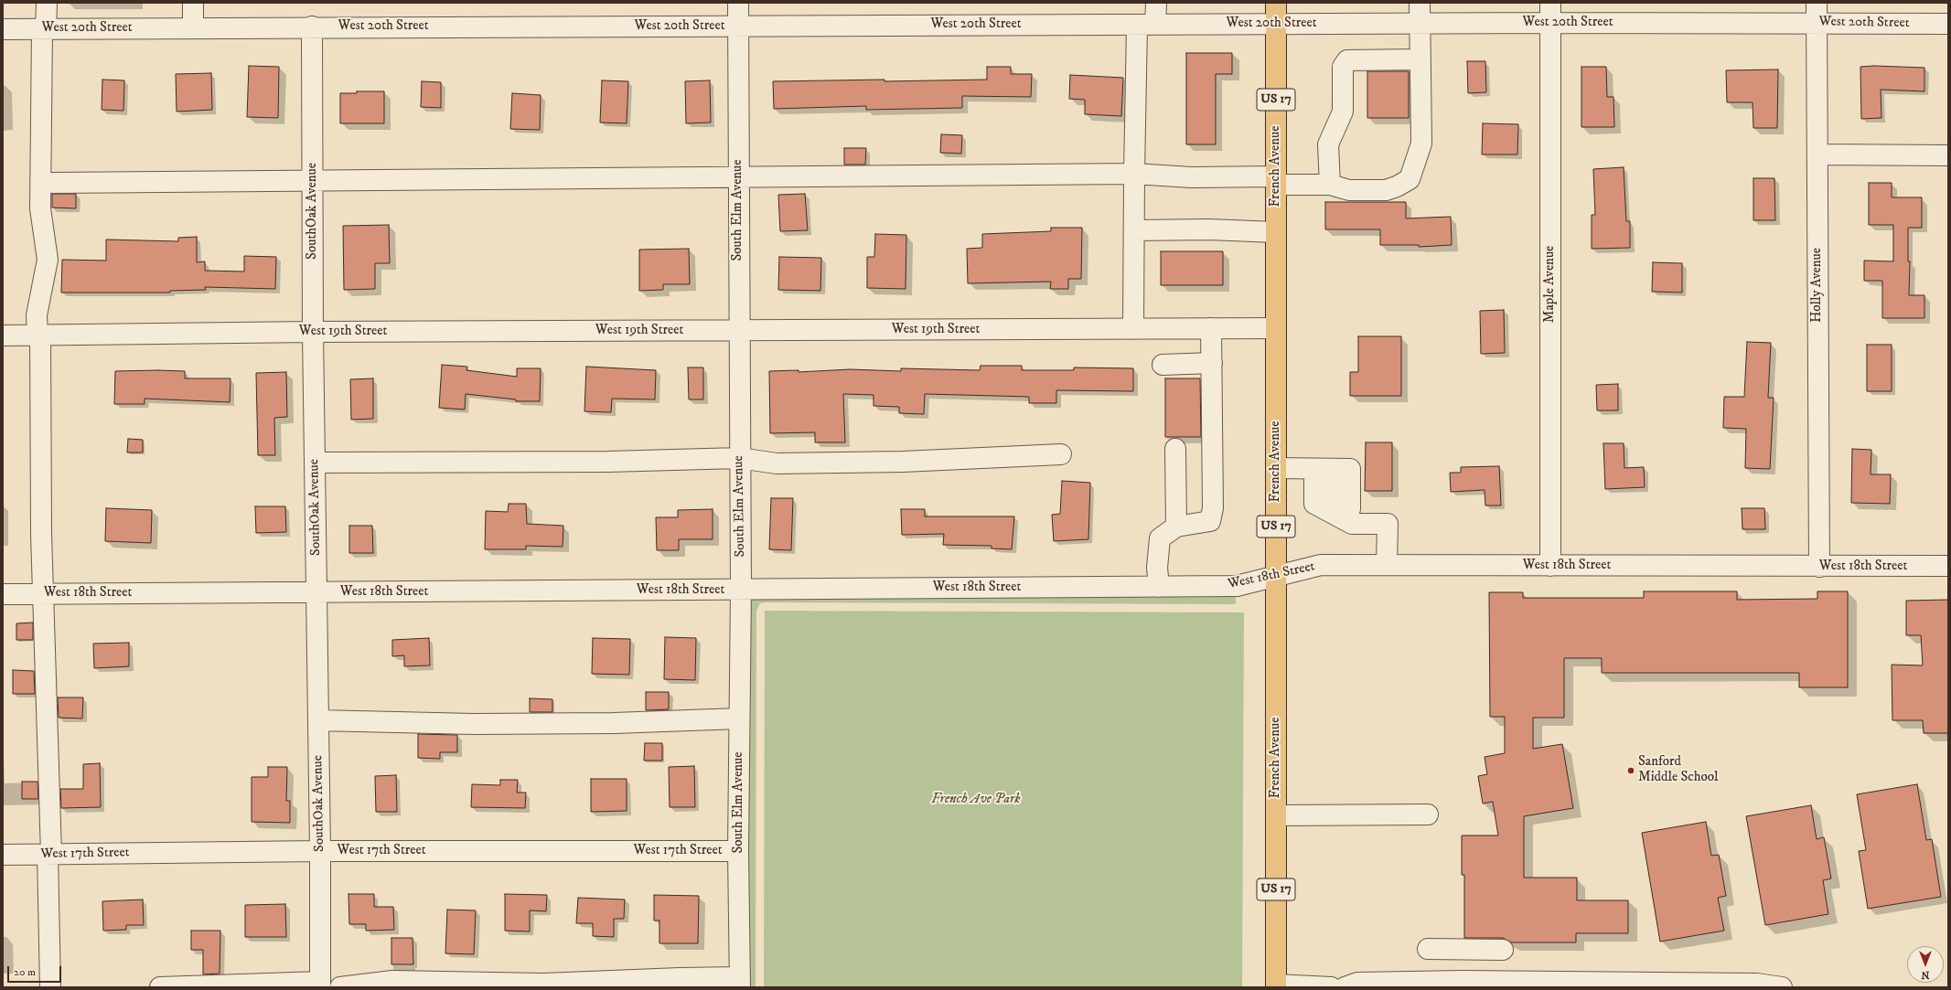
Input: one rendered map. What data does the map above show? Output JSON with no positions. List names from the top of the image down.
{
  "streets": {
    "main road": ["US 17", "French Avenue"],
    "street": [
      "West 20th Street",
      "South Elm Avenue",
      "SouthOak Avenue",
      "Maple Avenue",
      "Holly Avenue",
      "West 19th Street",
      "West 18th Street",
      "West 17th Street"
    ]
  },
  "crossings": [
    ["West 20th Street", "French Avenue"],
    ["West 20th Street", "South Elm Avenue"],
    ["West 20th Street", "SouthOak Avenue"],
    ["West 20th Street", "Maple Avenue"],
    ["West 20th Street", "Holly Avenue"],
    ["French Avenue", "West 19th Street"],
    ["French Avenue", "West 18th Street"],
    ["South Elm Avenue", "West 19th Street"],
    ["South Elm Avenue", "West 18th Street"],
    ["South Elm Avenue", "West 17th Street"],
    ["SouthOak Avenue", "West 19th Street"],
    ["SouthOak Avenue", "West 18th Street"],
    ["SouthOak Avenue", "West 17th Street"],
    ["Maple Avenue", "West 18th Street"],
    ["Holly Avenue", "West 18th Street"]
  ],
  "parks": ["French Ave Park"],
  "places": ["Sanford Middle School"],
  "scale_bar": "20 m",
  "north": "bottom"
}
